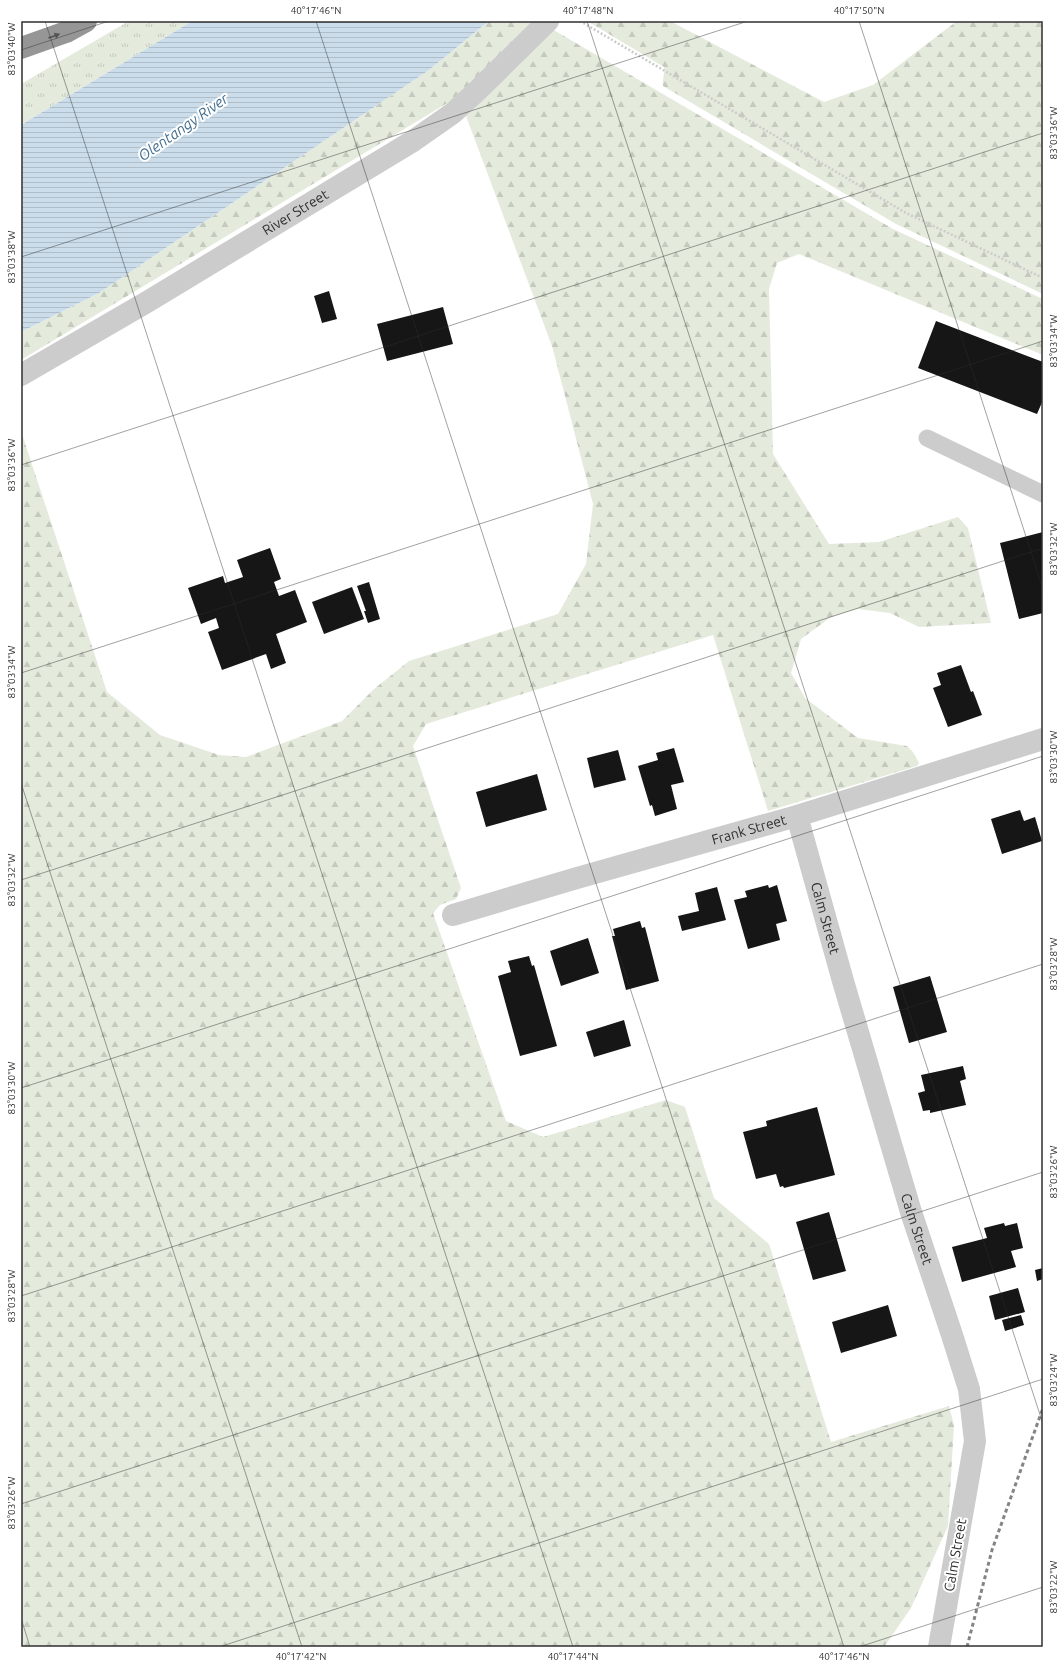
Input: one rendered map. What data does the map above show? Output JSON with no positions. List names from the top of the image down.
{
  "streets": {
    "street": ["River Street", "Frank Street", "Calm Street"]
  },
  "crossings": [
    ["Frank Street", "Calm Street"]
  ],
  "water": ["Olentangy River"],
  "coordinates": [
    "40°17'46\"N",
    "40°17'48\"N",
    "40°17'50\"N",
    "83°03'40\"W",
    "83°03'36\"W",
    "83°03'38\"W",
    "83°03'34\"W",
    "83°03'32\"W",
    "83°03'30\"W",
    "83°03'28\"W",
    "83°03'26\"W",
    "83°03'24\"W",
    "83°03'22\"W",
    "40°17'42\"N",
    "40°17'44\"N"
  ]
}
